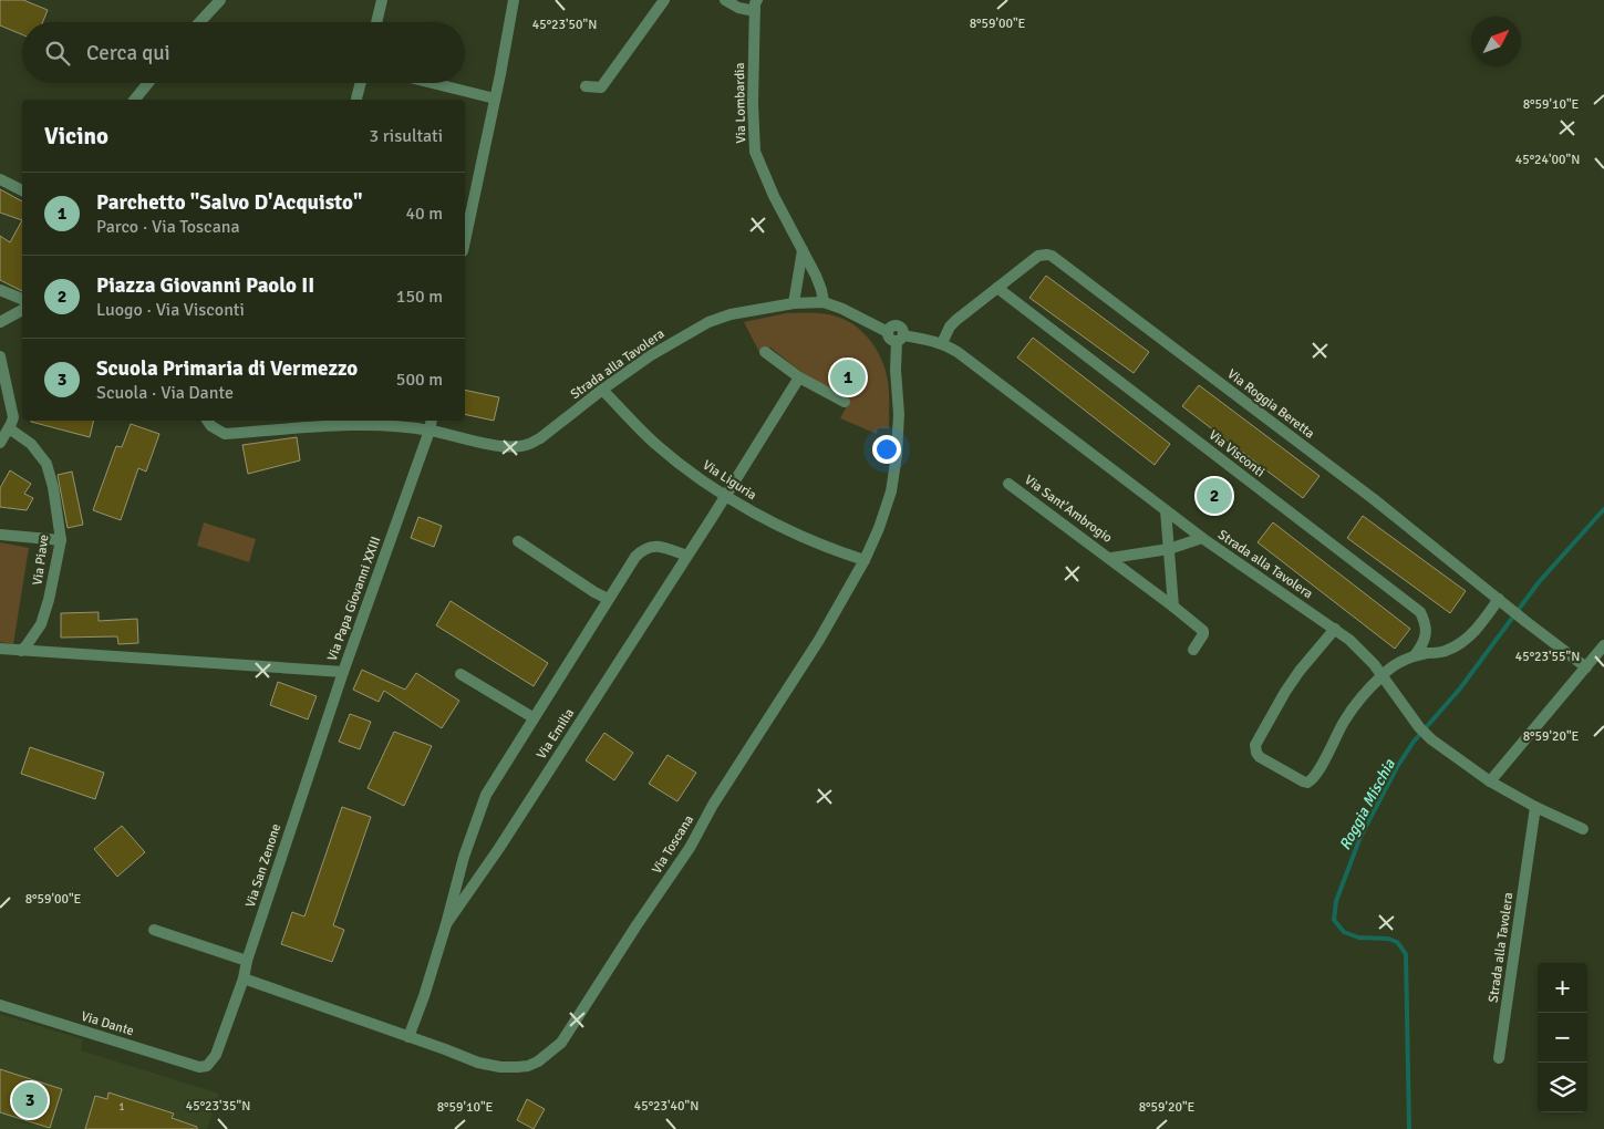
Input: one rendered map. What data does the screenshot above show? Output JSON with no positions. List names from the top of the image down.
{
  "streets": {
    "street": [
      "Via Lombardia",
      "Strada alla Tavolera",
      "Via Roggia Beretta",
      "Via Visconti",
      "Via Liguria",
      "Via Sant'Ambrogio",
      "Via Piave",
      "Via Papa Giovanni XXIII",
      "Via Emilia",
      "Via Toscana",
      "Via San Zenone",
      "Via Dante"
    ]
  },
  "crossings": [
    ["Via Lombardia", "Strada alla Tavolera"],
    ["Strada alla Tavolera", "Via Roggia Beretta"],
    ["Strada alla Tavolera", "Via Liguria"],
    ["Strada alla Tavolera", "Via Sant'Ambrogio"],
    ["Strada alla Tavolera", "Via Papa Giovanni XXIII"],
    ["Strada alla Tavolera", "Via Toscana"],
    ["Via Roggia Beretta", "Via Visconti"],
    ["Via Liguria", "Via Emilia"],
    ["Via Liguria", "Via Toscana"],
    ["Via Piave", "Via Papa Giovanni XXIII"],
    ["Via Papa Giovanni XXIII", "Via San Zenone"],
    ["Via Emilia", "Via Toscana"],
    ["Via Toscana", "Via San Zenone"],
    ["Via San Zenone", "Via Dante"]
  ],
  "water": ["Roggia Mischia"],
  "house_numbers": ["1"],
  "north": "top right",
  "page": {
    "search": "Cerca qui",
    "heading": ["Vicino", "3 risultati"],
    "list": [
      {
        "mark": "1",
        "name": "Parchetto \"Salvo D'Acquisto\"",
        "note": "Parco · Via Toscana",
        "value": "40 m"
      },
      {
        "mark": "2",
        "name": "Piazza Giovanni Paolo II",
        "note": "Luogo · Via Visconti",
        "value": "150 m"
      },
      {
        "mark": "3",
        "name": "Scuola Primaria di Vermezzo",
        "note": "Scuola · Via Dante",
        "value": "500 m"
      }
    ],
    "pins": ["1", "2", "3"],
    "map_buttons": ["+", "−"]
  },
  "coordinates": [
    "8°59'00\"E",
    "45°23'50\"N",
    "8°59'10\"E",
    "45°24'00\"N",
    "45°23'55\"N",
    "8°59'20\"E",
    "45°23'35\"N",
    "45°23'40\"N"
  ]
}
